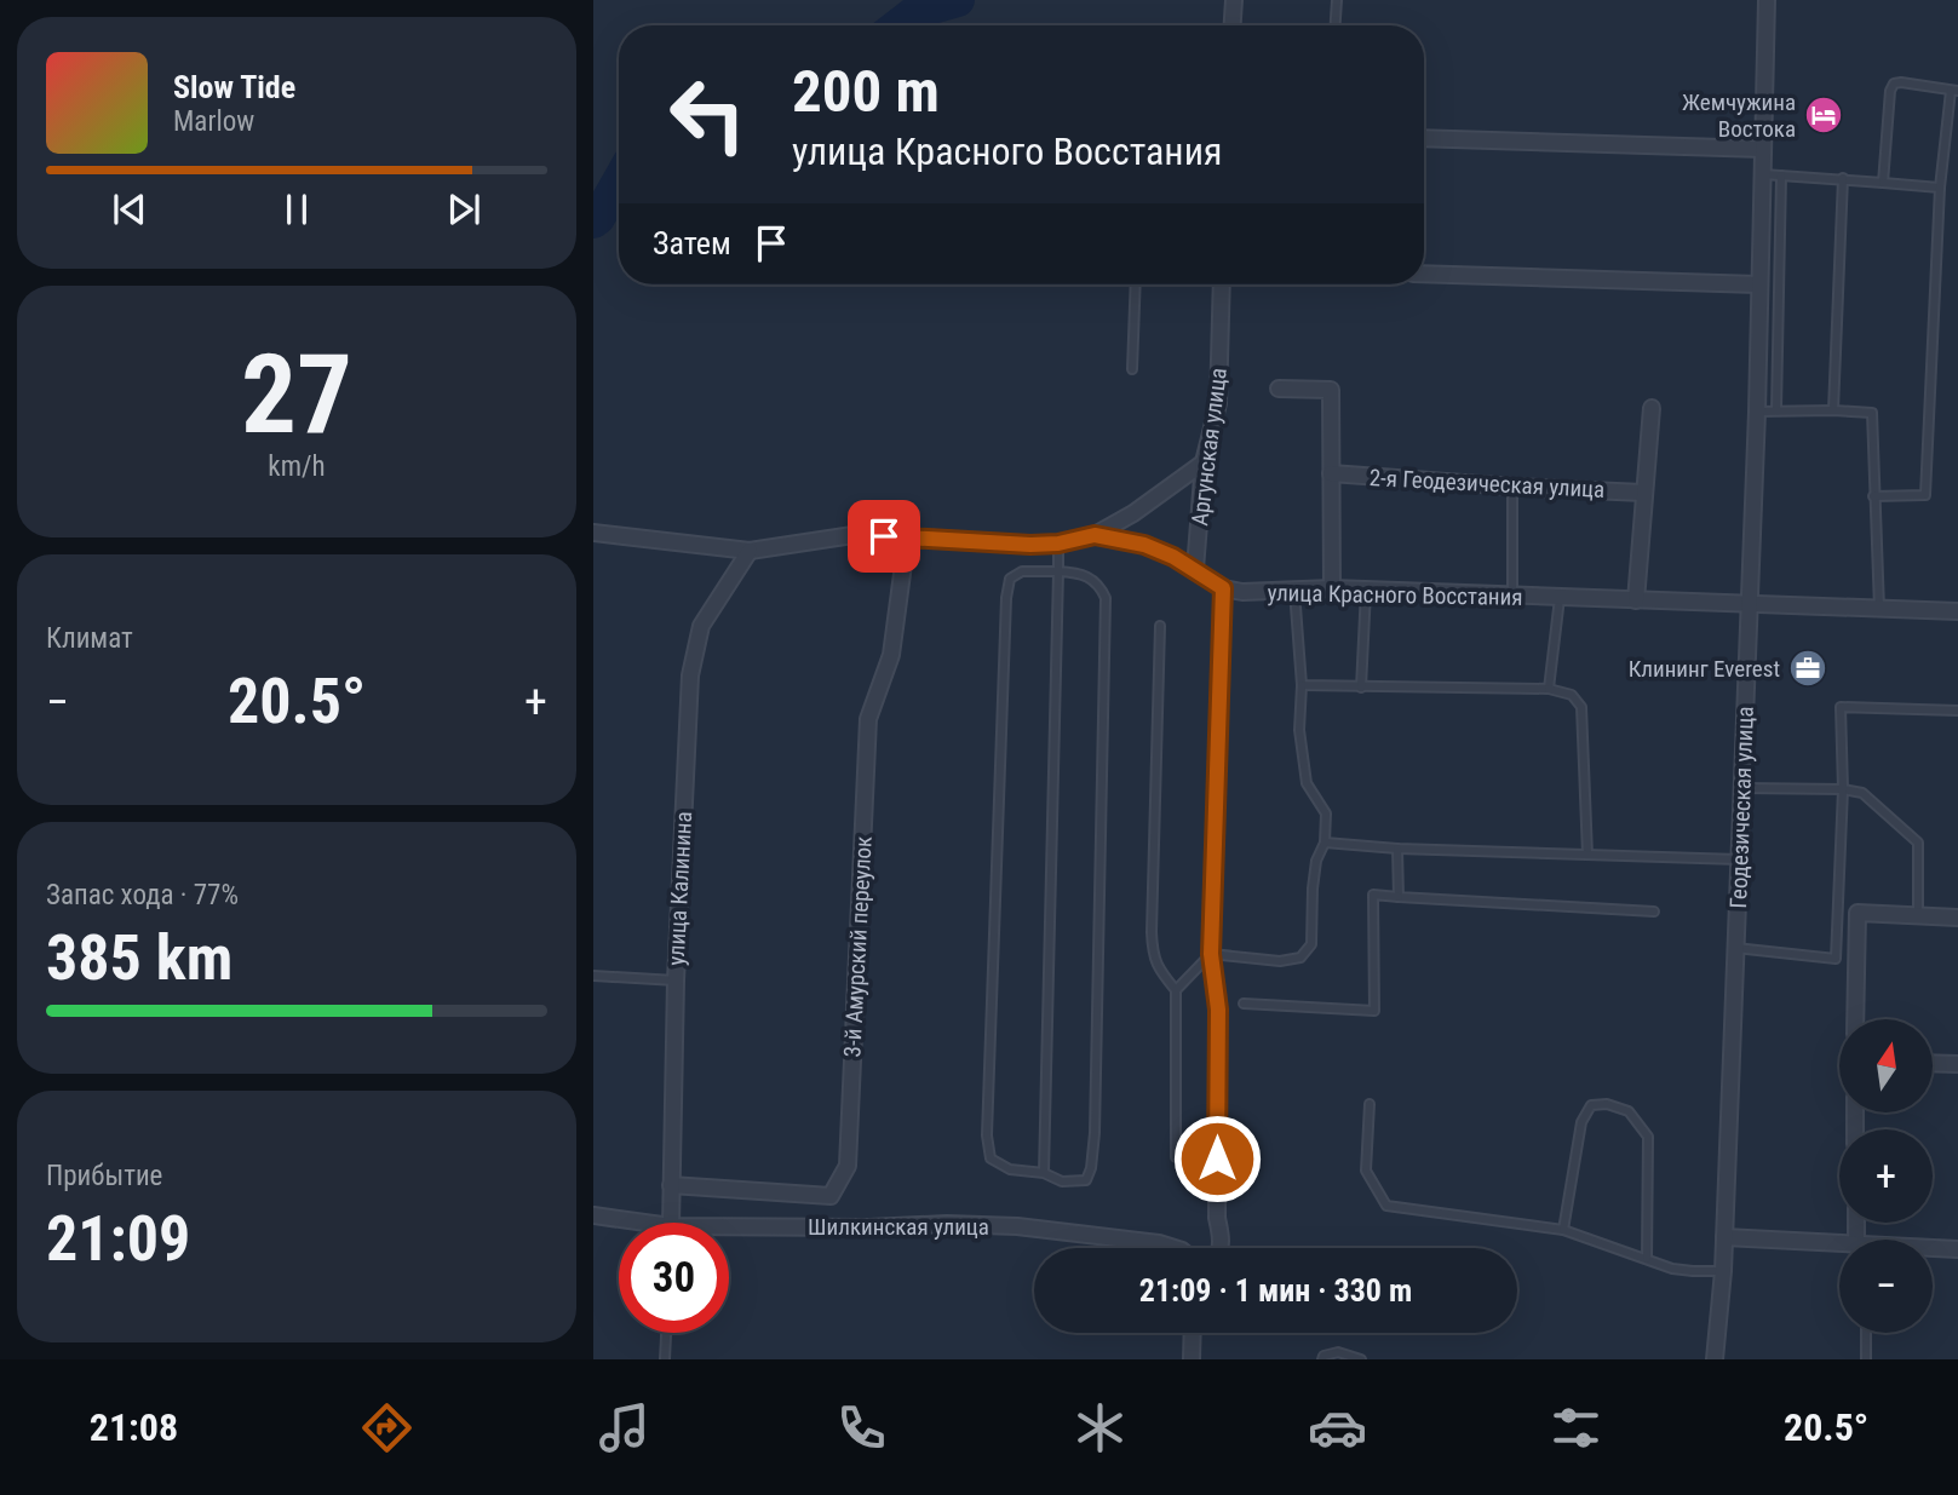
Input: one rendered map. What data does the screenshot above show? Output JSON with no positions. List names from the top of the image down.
{
  "streets": {
    "street": [
      "Аргунская улица",
      "2-я Геодезическая улица",
      "улица Красного Восстания",
      "Геодезическая улица",
      "улица Калинина",
      "3-й Амурский переулок",
      "Шилкинская улица"
    ]
  },
  "crossings": [
    ["улица Красного Восстания", "Геодезическая улица"],
    ["улица Калинина", "3-й Амурский переулок"]
  ],
  "places": {
    "hotel": ["Жемчужина Востока"],
    "office": ["Клининг Everest"]
  },
  "north": "top",
  "page": {
    "turn": ["200 m", "улица Красного Восстания"],
    "song": ["Slow Tide", "Marlow"],
    "then": "Затем",
    "tile": [
      ["27", "km/h"],
      "Климат",
      ["Запас хода · 77%", "385 km"],
      ["Прибытие", "21:09"]
    ],
    "heat": ["−", "20.5°", "+"],
    "map_buttons": ["+", "−"],
    "limit": "30",
    "trip": "21:09 · 1 мин · 330 m",
    "tabs": ["21:08", "20.5°"]
  }
}
